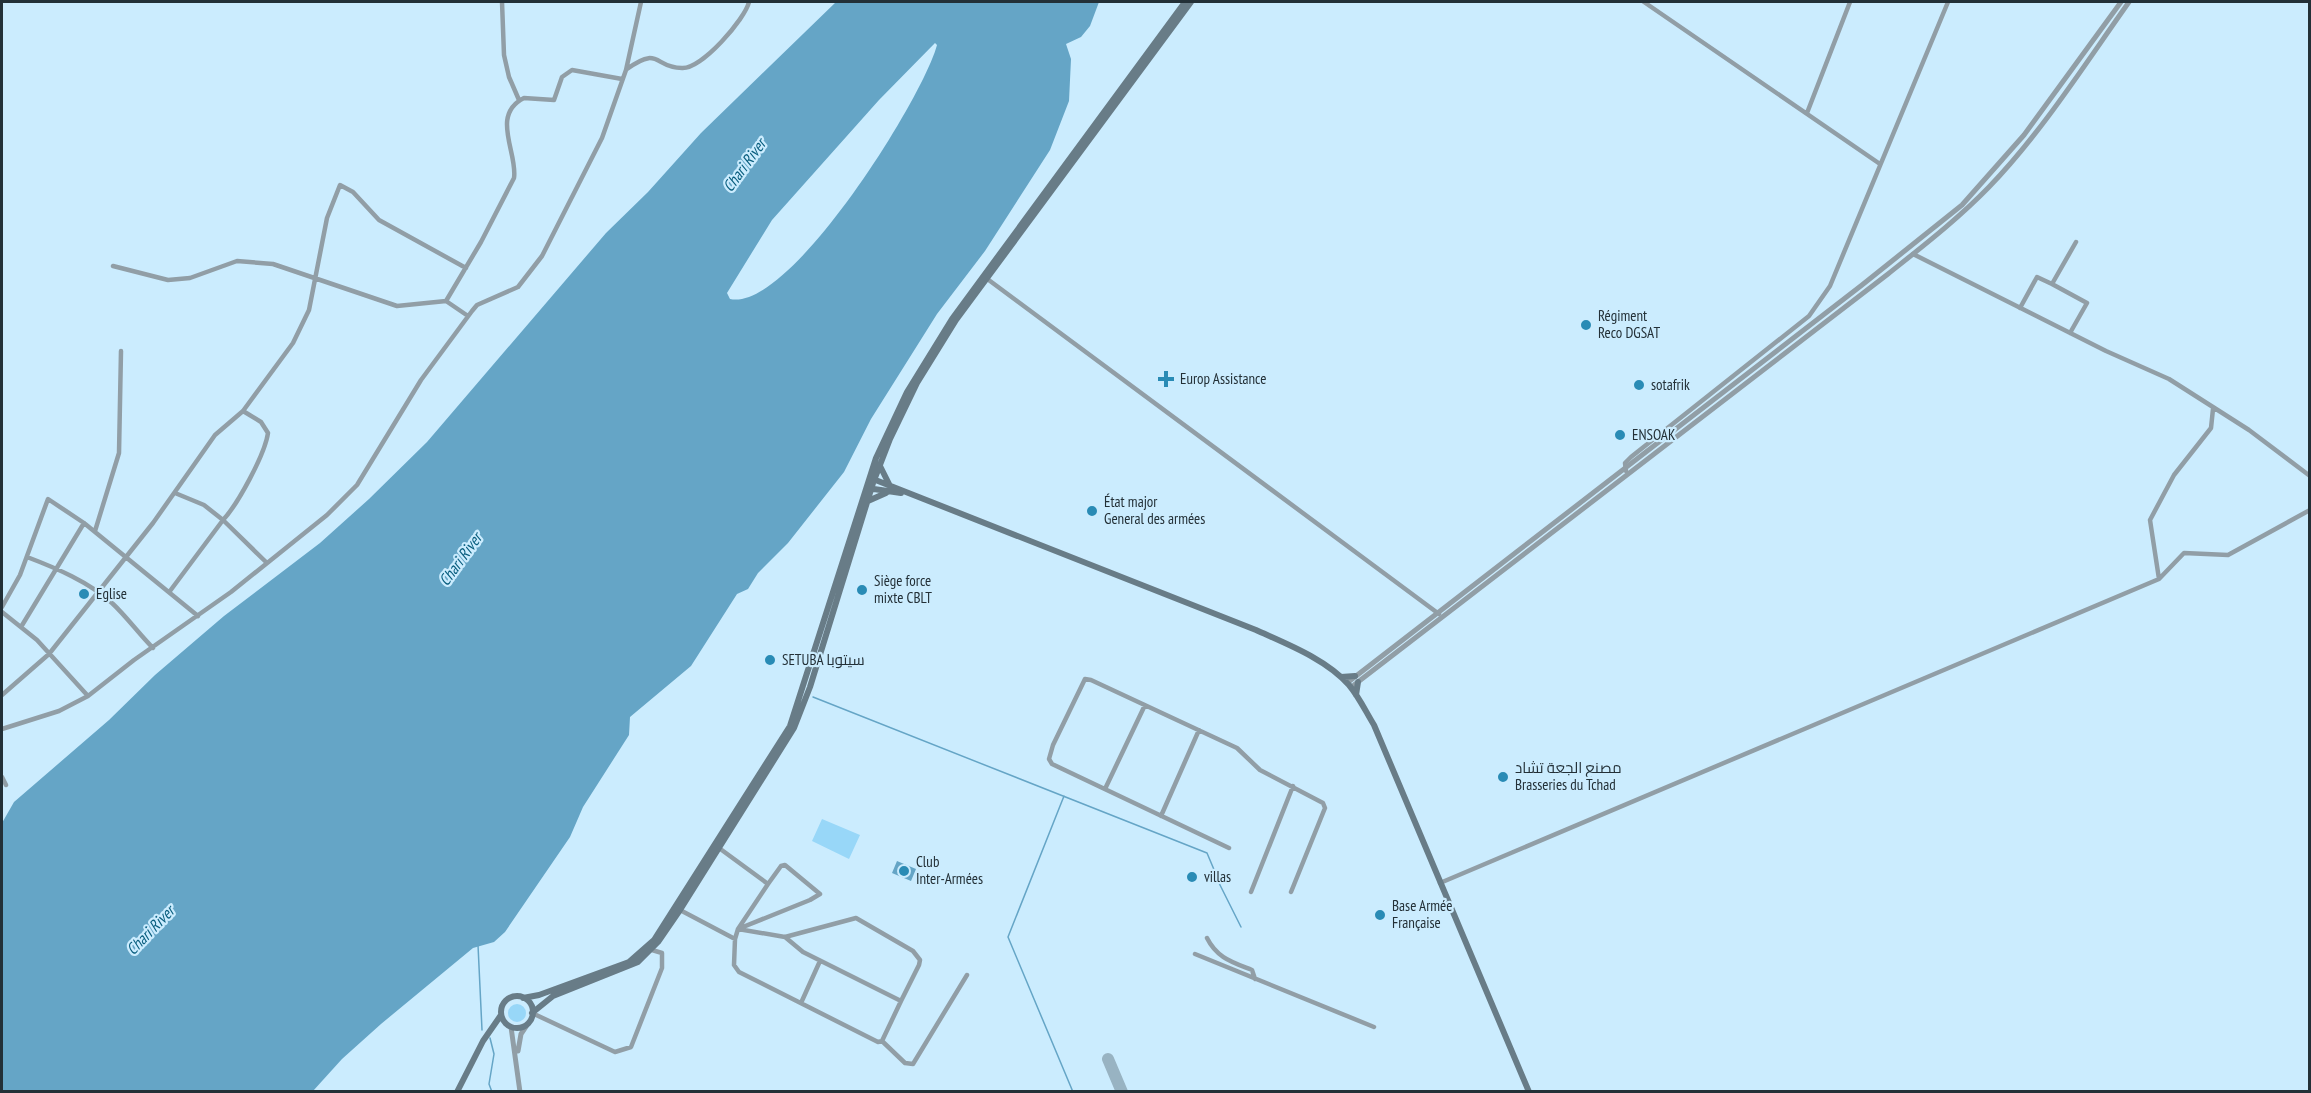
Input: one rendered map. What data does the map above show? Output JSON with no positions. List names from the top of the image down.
{
  "water": ["Chari River"],
  "places": {
    "other": [
      "Régiment Reco DGSAT",
      "sotafrik",
      "ENSOAK",
      "État major General des armées",
      "Siège force mixte CBLT",
      "Eglise",
      "SETUBA سيتوبا",
      "مصنع الجعة تشاد Brasseries du Tchad",
      "Club Inter-Armées",
      "villas",
      "Base Armée Française"
    ],
    "health": ["Europ Assistance"]
  }
}
